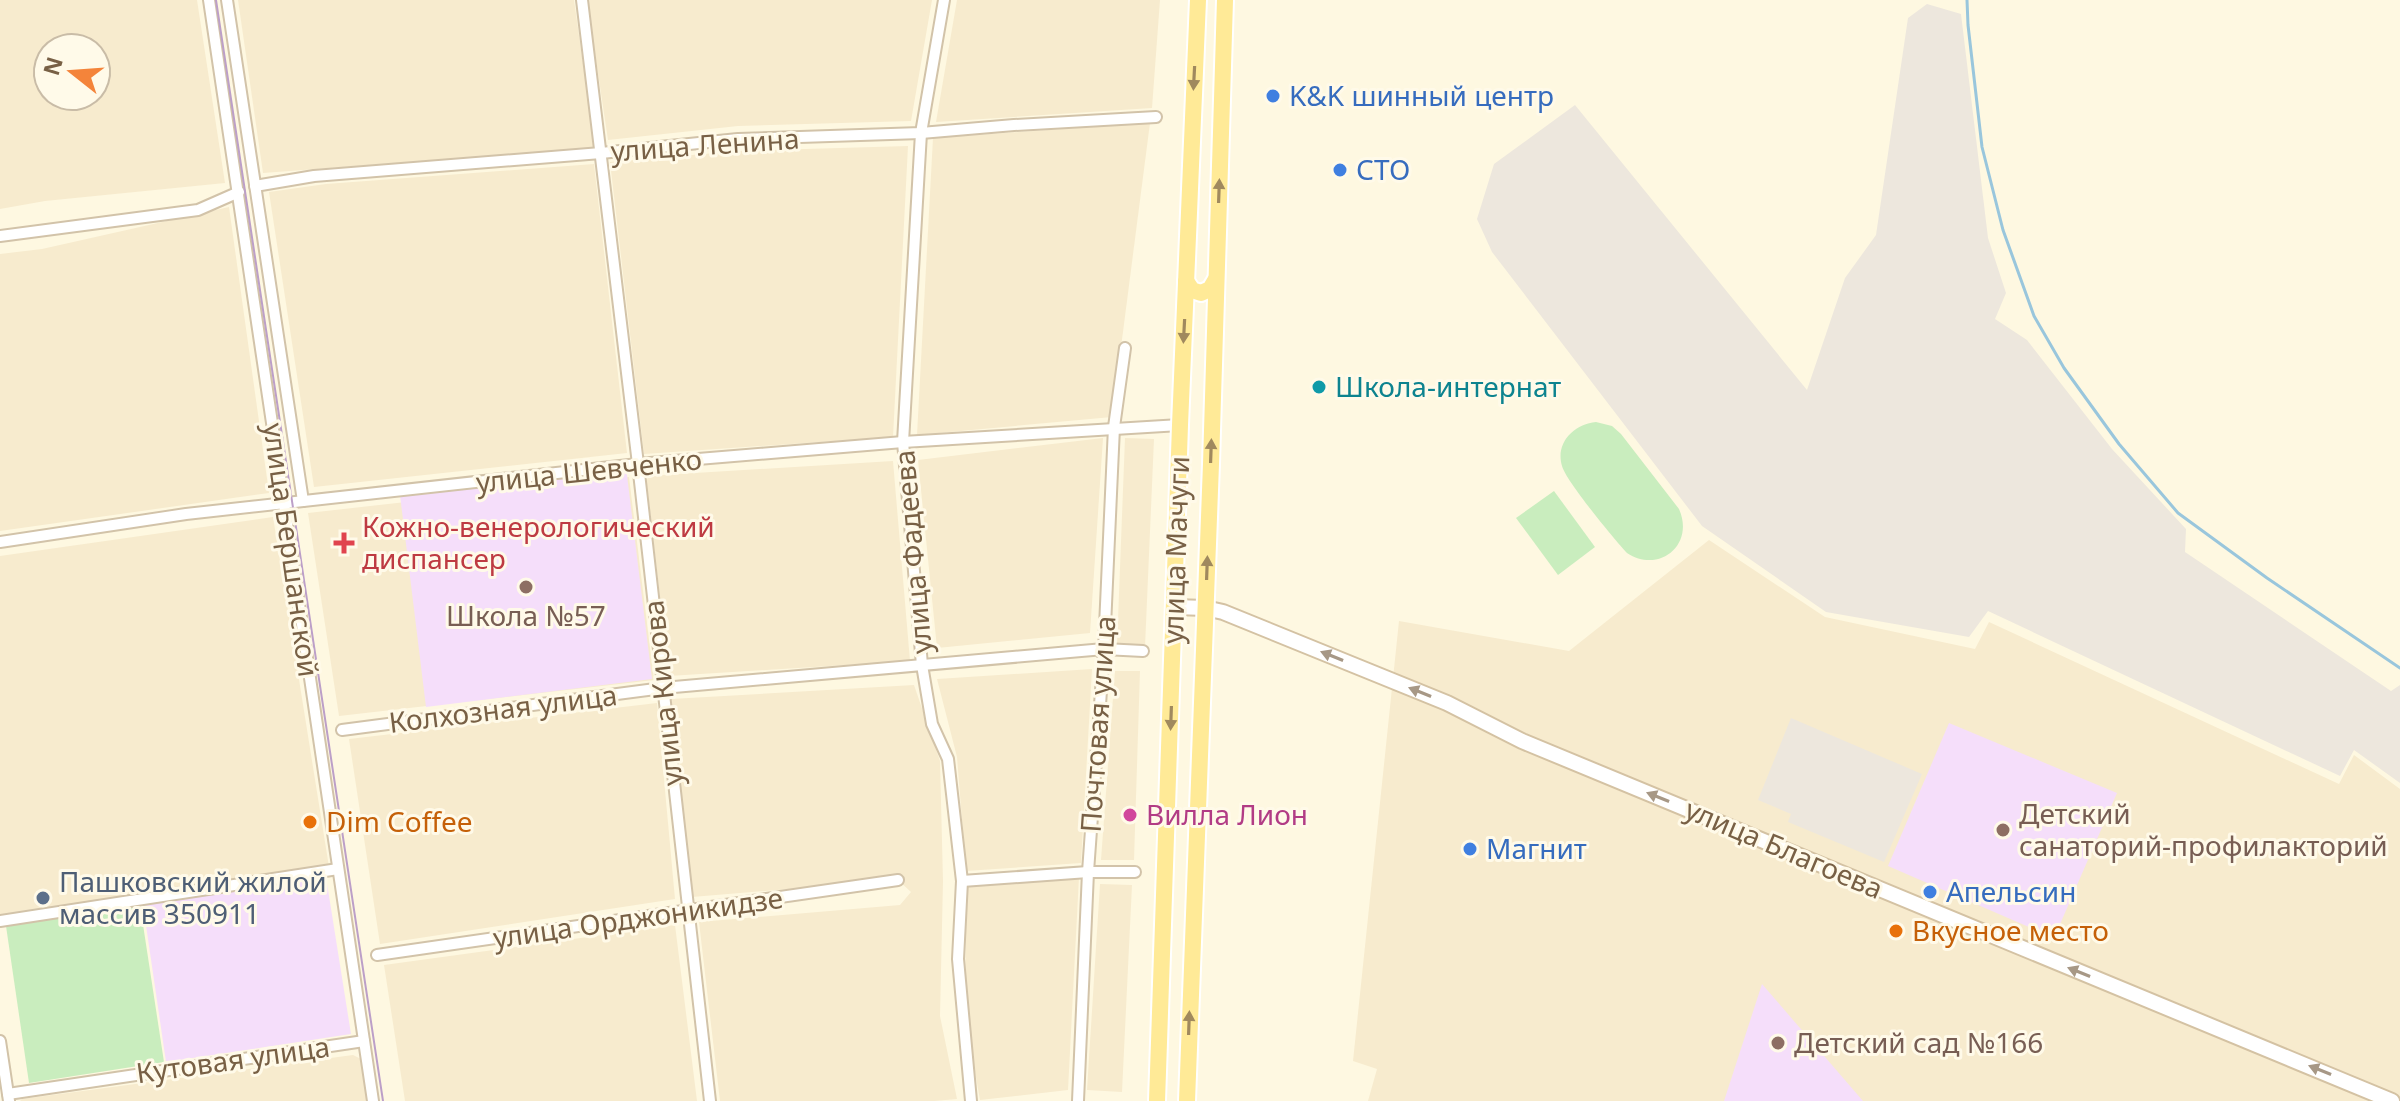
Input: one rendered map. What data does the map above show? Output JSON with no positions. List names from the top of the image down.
{
  "streets": {
    "main road": ["улица Мачуги"],
    "street": [
      "улица Ленина",
      "улица Шевченко",
      "улица Бершанской",
      "улица Фадеева",
      "улица Кирова",
      "Колхозная улица",
      "Почтовая улица",
      "улица Благоева",
      "улица Орджоникидзе",
      "Кутовая улица"
    ]
  },
  "crossings": [
    ["улица Ленина", "улица Бершанской"],
    ["улица Ленина", "улица Фадеева"],
    ["улица Ленина", "улица Кирова"],
    ["улица Шевченко", "улица Бершанской"],
    ["улица Шевченко", "улица Мачуги"],
    ["улица Шевченко", "улица Фадеева"],
    ["улица Шевченко", "улица Кирова"],
    ["улица Шевченко", "Почтовая улица"],
    ["улица Бершанской", "Кутовая улица"],
    ["улица Мачуги", "улица Благоева"],
    ["улица Фадеева", "Колхозная улица"],
    ["улица Кирова", "Колхозная улица"],
    ["улица Кирова", "улица Орджоникидзе"],
    ["Колхозная улица", "Почтовая улица"]
  ],
  "one_way": ["улица Благоева"],
  "places": {
    "other": [
      "K&K шинный центр",
      "СТО",
      "Школа-интернат",
      "Школа №57",
      "Вилла Лион",
      "Dim Coffee",
      "Детский санаторий-профилакторий",
      "Магнит",
      "Апельсин",
      "Пашковский жилой массив 350911",
      "Вкусное место",
      "Детский сад №166"
    ],
    "health": ["Кожно-венерологический диспансер"]
  },
  "north": "left"
}
